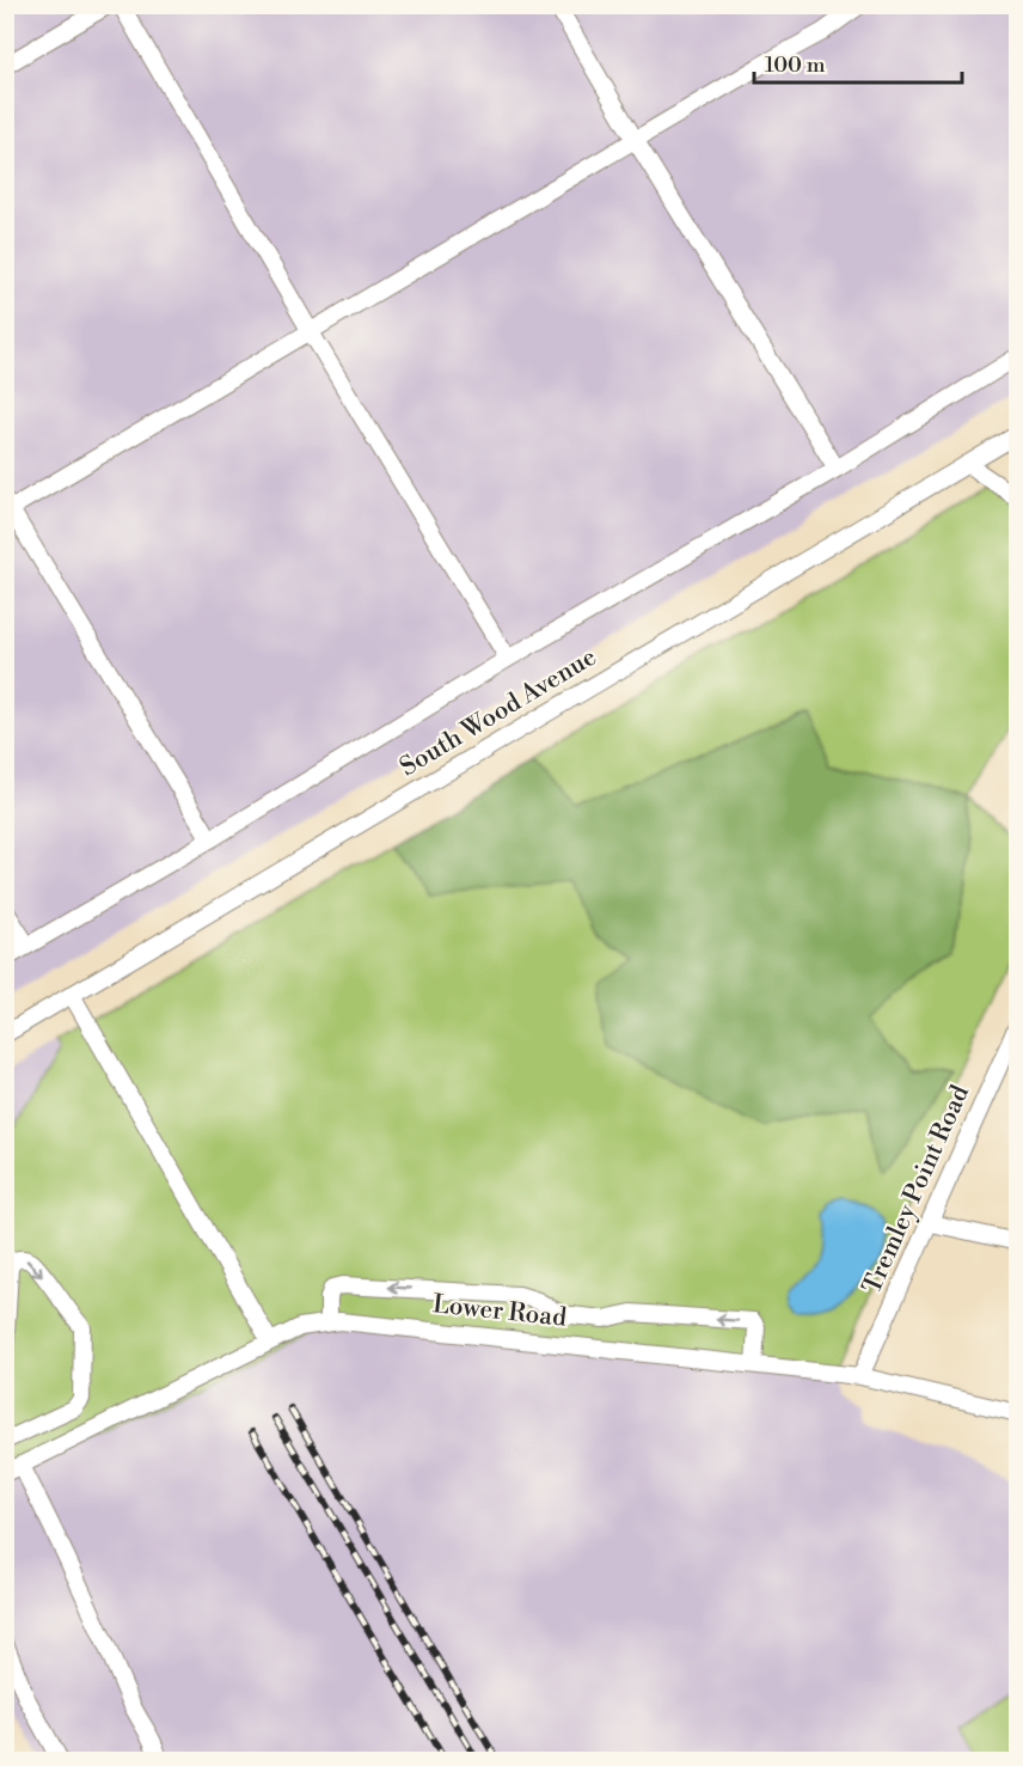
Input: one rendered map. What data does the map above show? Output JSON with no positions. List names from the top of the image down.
{
  "streets": {
    "street": ["South Wood Avenue", "Tremley Point Road", "Lower Road"]
  },
  "crossings": [
    ["Tremley Point Road", "Lower Road"]
  ],
  "scale_bar": "100 m"
}
